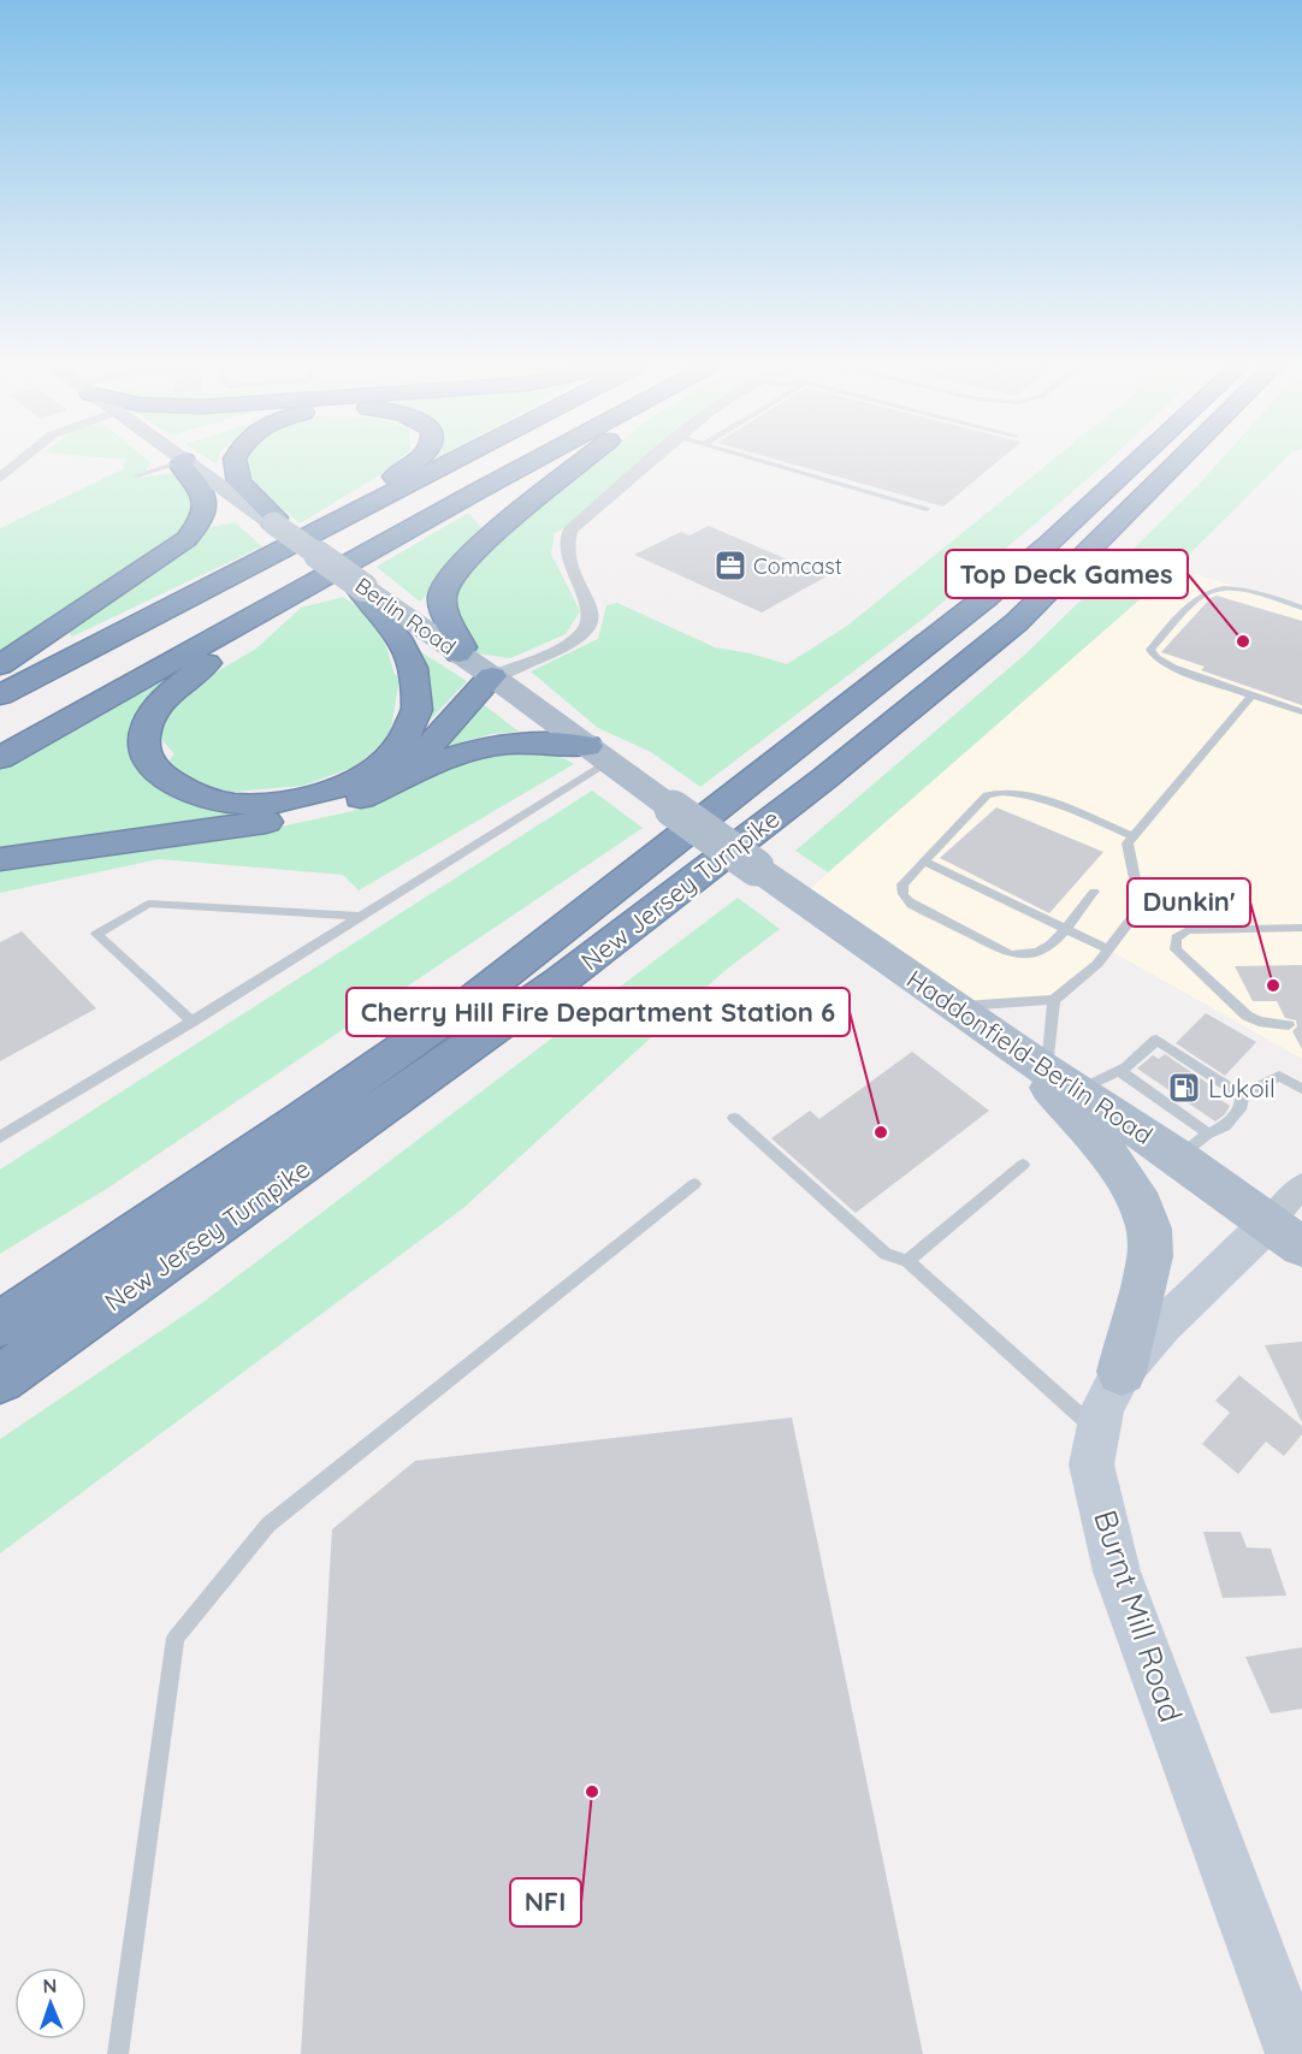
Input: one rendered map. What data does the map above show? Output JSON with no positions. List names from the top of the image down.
{
  "streets": {
    "highway": ["New Jersey Turnpike"],
    "main road": ["Berlin Road", "Haddonfield-Berlin Road", "Burnt Mill Road"]
  },
  "crossings": [
    ["Berlin Road", "Haddonfield-Berlin Road"],
    ["Haddonfield-Berlin Road", "Burnt Mill Road"]
  ],
  "places": {
    "office": ["Comcast"],
    "other": [
      "Top Deck Games",
      "Dunkin'",
      "Cherry Hill Fire Department Station 6",
      "NFI"
    ],
    "fuel station": ["Lukoil"]
  },
  "north": "top"
}
